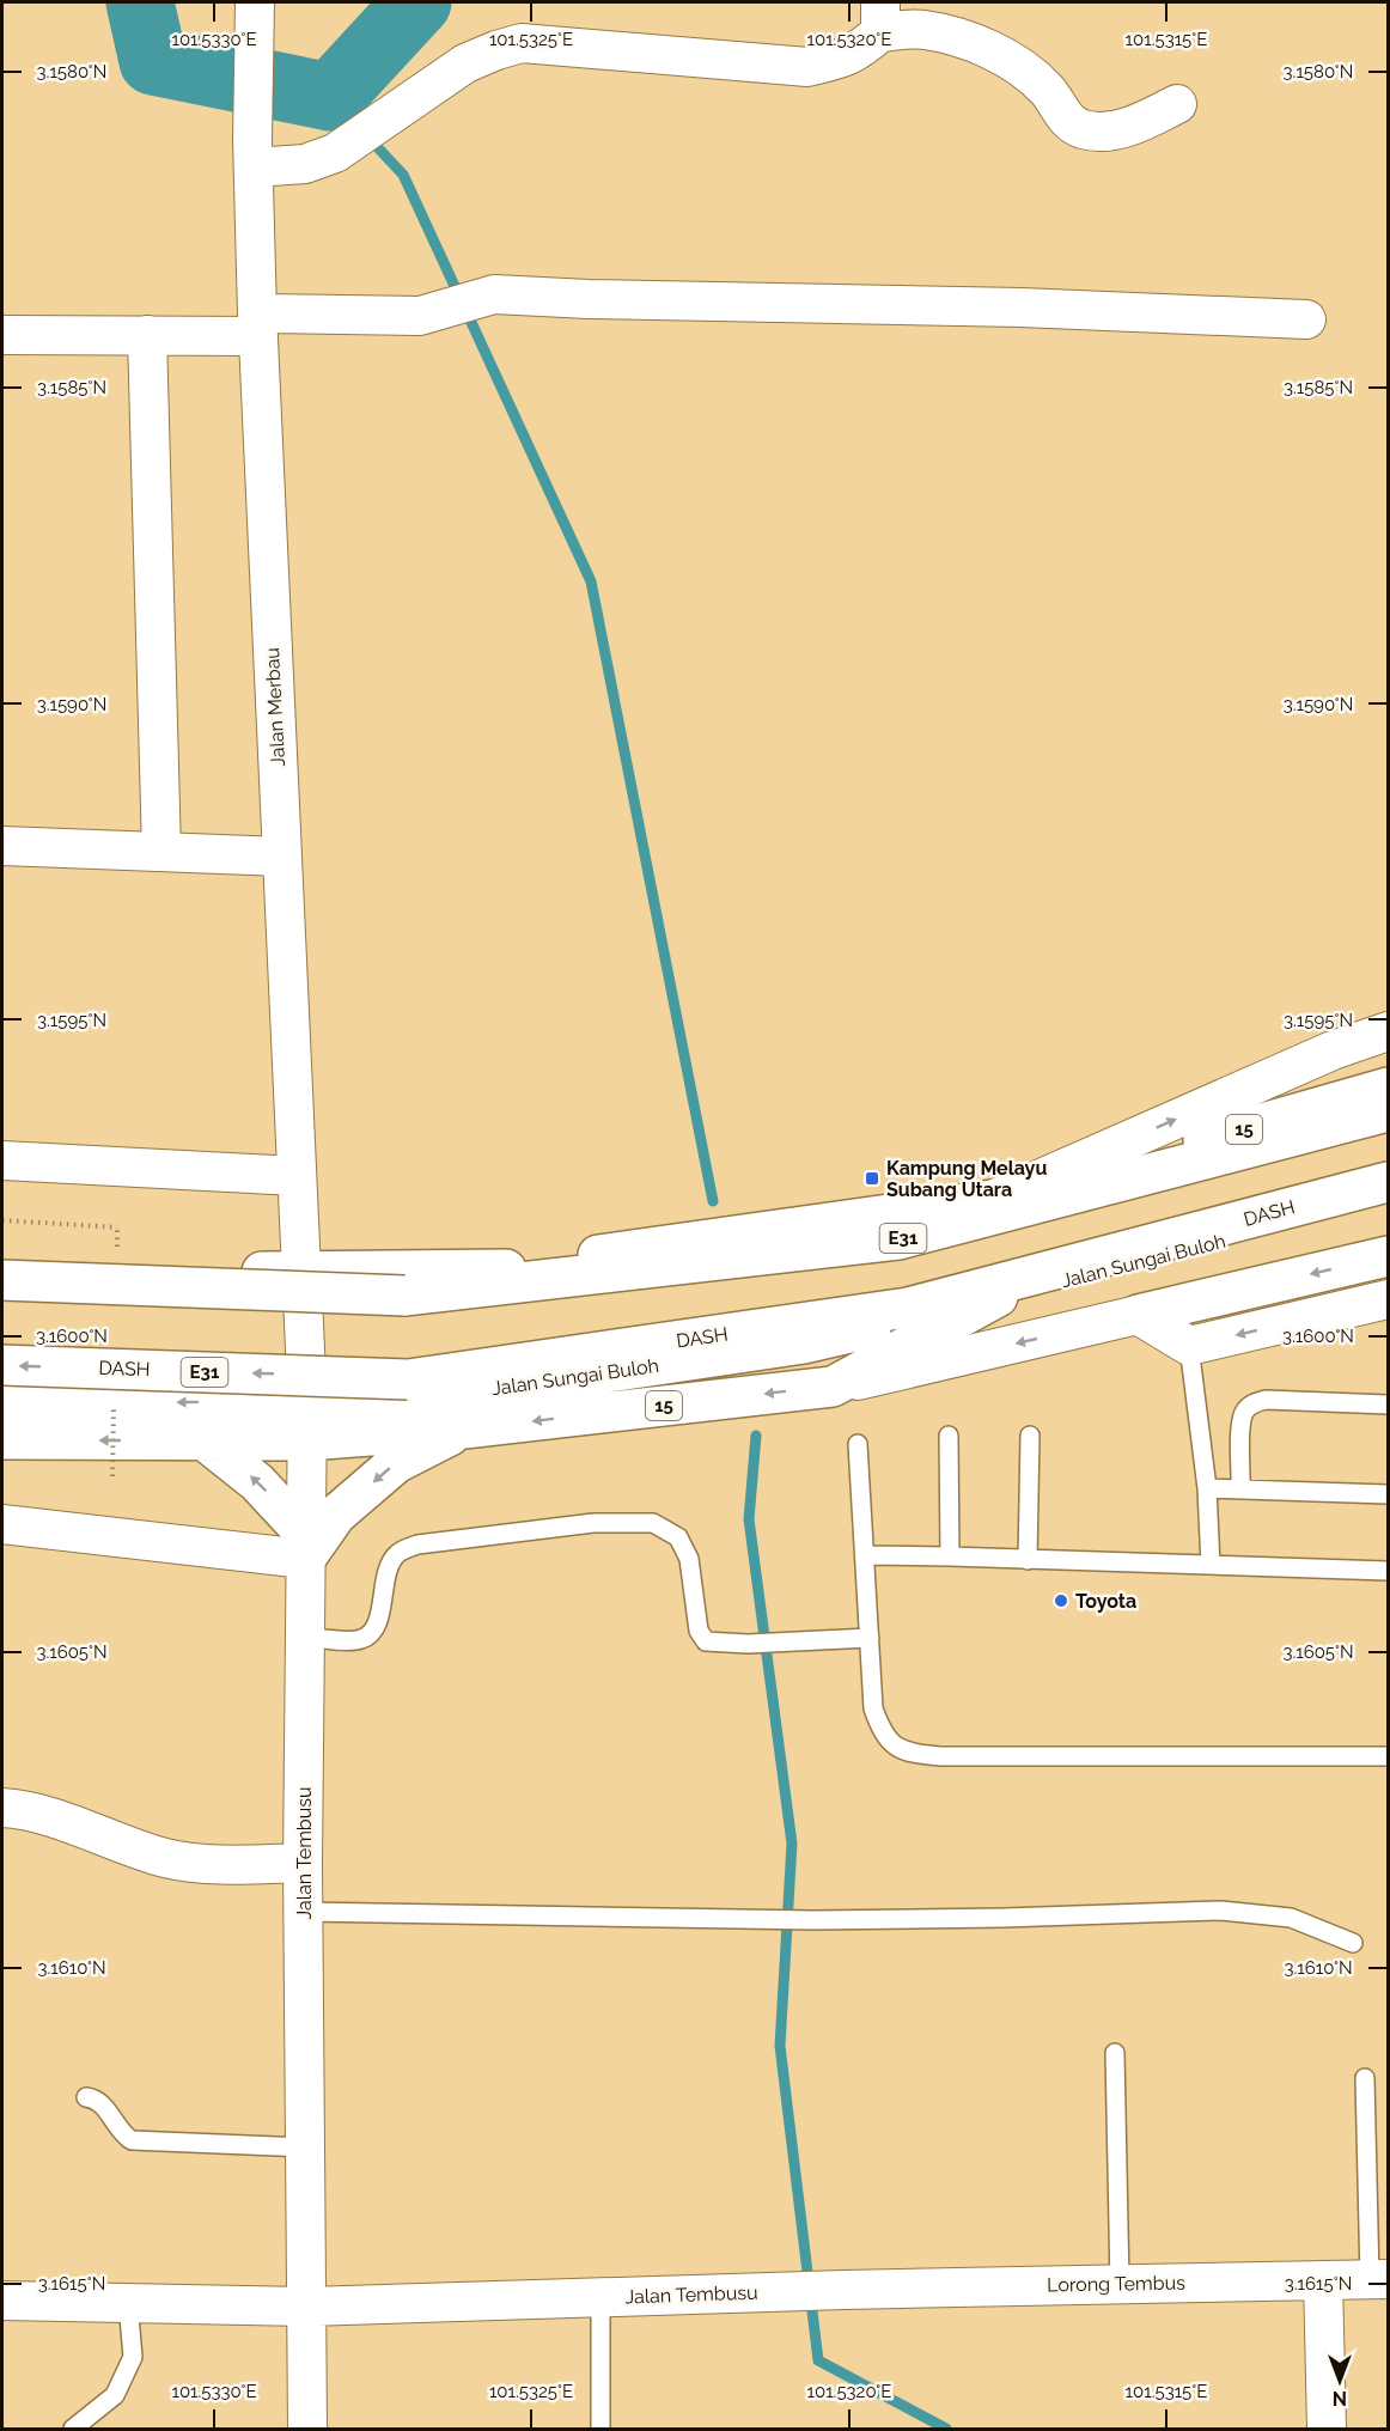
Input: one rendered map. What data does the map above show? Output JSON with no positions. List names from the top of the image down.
{
  "streets": {
    "highway": [
      "15",
      "DASH",
      "E31",
      "Jalan Sungai Buloh"
    ],
    "street": ["Jalan Merbau", "Jalan Tembusu", "Lorong Tembus"]
  },
  "crossings": [
    ["Jalan Merbau", "15"],
    ["Jalan Merbau", "Jalan Sungai Buloh"],
    ["Jalan Merbau", "Jalan Tembusu"],
    ["15", "Jalan Sungai Buloh"],
    ["15", "Jalan Tembusu"],
    ["Jalan Sungai Buloh", "Jalan Tembusu"],
    ["Jalan Tembusu", "Lorong Tembus"]
  ],
  "places": {
    "transit": ["Kampung Melayu Subang Utara"],
    "other": ["Toyota"]
  },
  "north": "bottom",
  "coordinates": [
    "101.5330°E",
    "101.5325°E",
    "101.5320°E",
    "101.5315°E",
    "3.1580°N",
    "3.1585°N",
    "3.1590°N",
    "3.1595°N",
    "3.1600°N",
    "3.1605°N",
    "3.1610°N",
    "3.1615°N"
  ]
}
